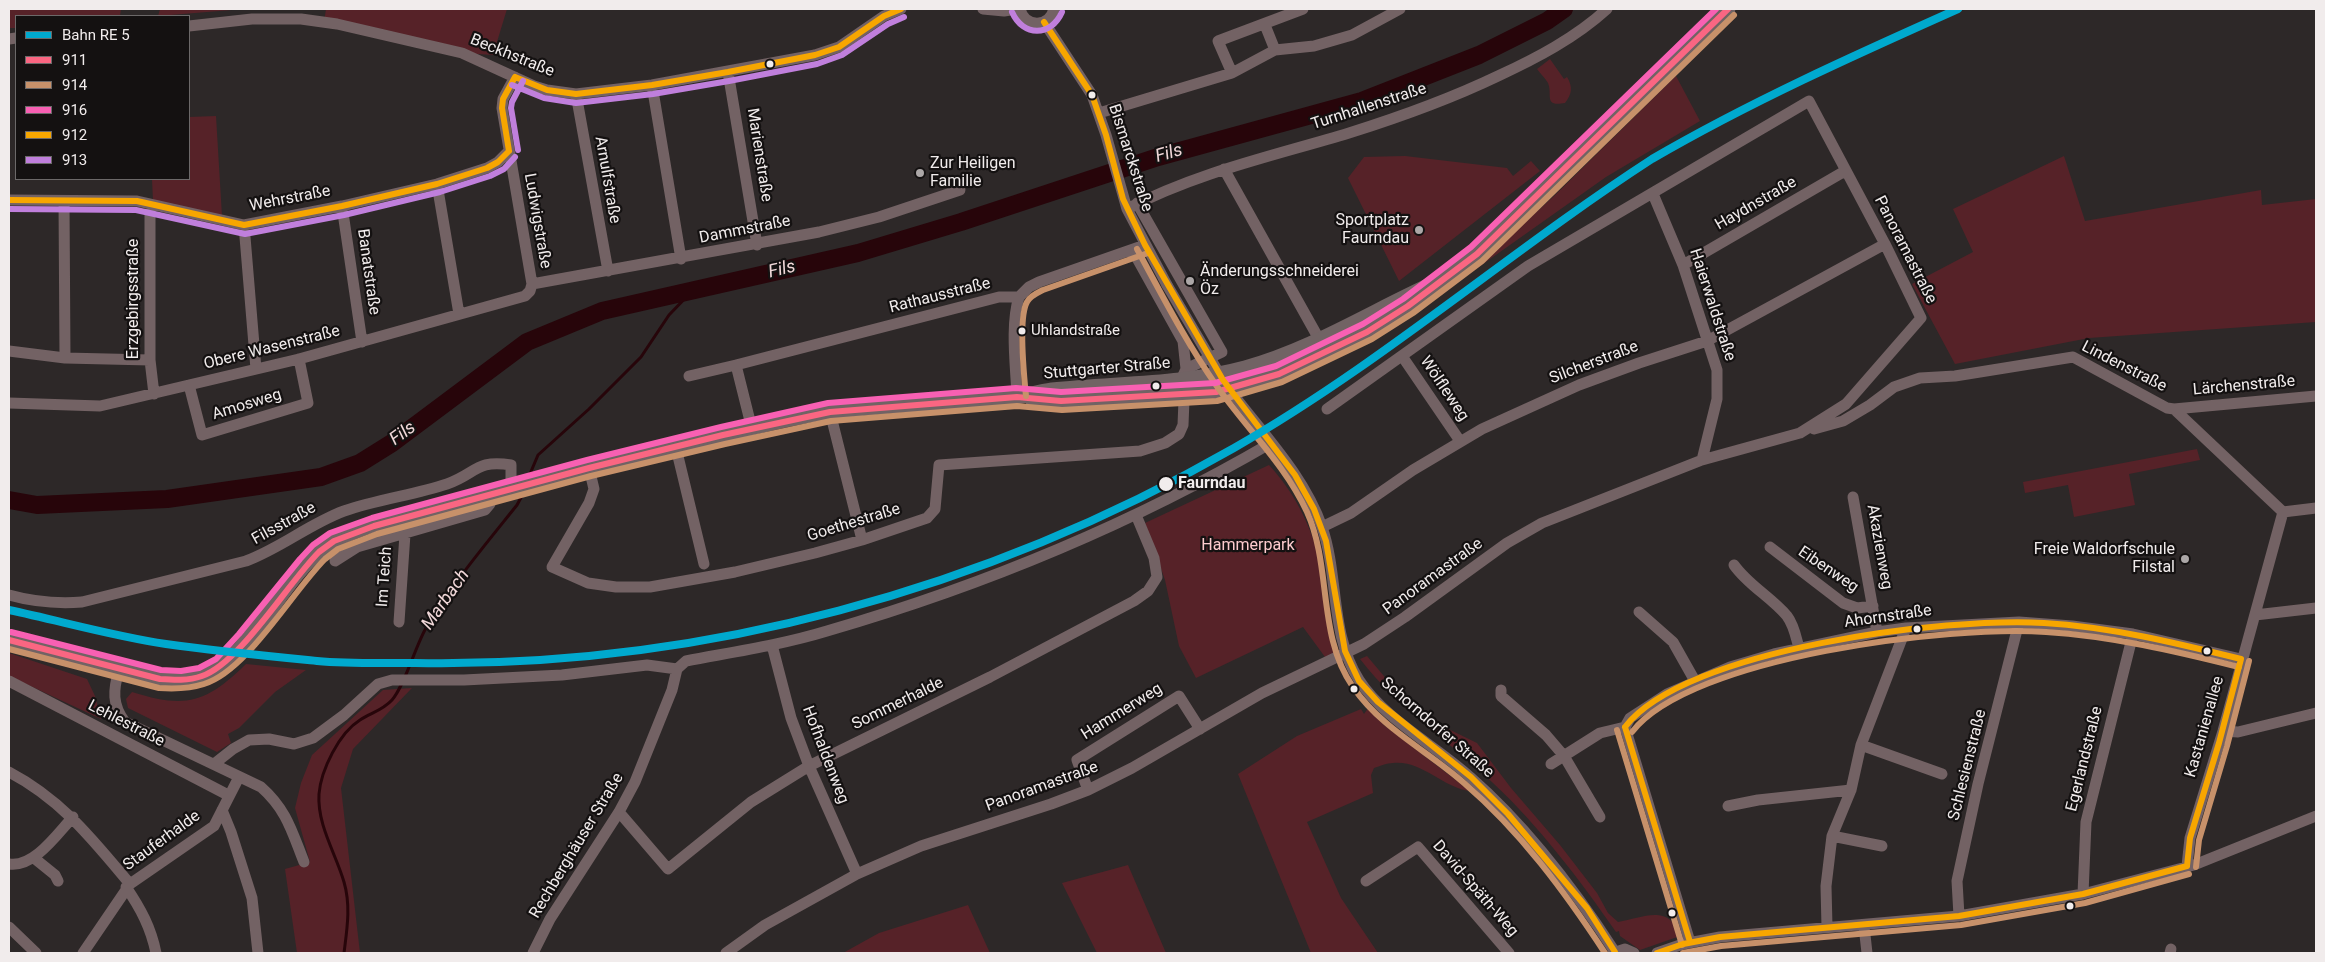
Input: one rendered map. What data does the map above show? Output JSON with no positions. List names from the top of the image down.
{
  "streets": {
    "main road": ["Stuttgarter Straße"],
    "street": [
      "Beckhstraße",
      "Turnhallenstraße",
      "Marienstraße",
      "Bismarckstraße",
      "Arnulfstraße",
      "Wehrstraße",
      "Haydnstraße",
      "Ludwigstraße",
      "Dammstraße",
      "Panoramastraße",
      "Banatstraße",
      "Rathausstraße",
      "Erzgebirgsstraße",
      "Haierwaldstraße",
      "Obere Wasenstraße",
      "Silcherstraße",
      "Lindenstraße",
      "Lärchenstraße",
      "Wölfleweg",
      "Amosweg",
      "Goethestraße",
      "Filsstraße",
      "Akazienweg",
      "Eibenweg",
      "Im Teich",
      "Ahornstraße",
      "Sommerhalde",
      "Hammerweg",
      "Lehlestraße",
      "Kastanienallee",
      "Schorndorfer Straße",
      "Hofhaldenweg",
      "Egerlandstraße",
      "Schlesienstraße",
      "Stauferhalde",
      "Rechberghäuser Straße",
      "David-Späth-Weg"
    ]
  },
  "crossings": [
    ["Beckhstraße", "Marienstraße"],
    ["Beckhstraße", "Arnulfstraße"],
    ["Beckhstraße", "Ludwigstraße"],
    ["Turnhallenstraße", "Bismarckstraße"],
    ["Marienstraße", "Dammstraße"],
    ["Bismarckstraße", "Stuttgarter Straße"],
    ["Bismarckstraße", "Goethestraße"],
    ["Bismarckstraße", "Schorndorfer Straße"],
    ["Arnulfstraße", "Dammstraße"],
    ["Wehrstraße", "Ludwigstraße"],
    ["Wehrstraße", "Banatstraße"],
    ["Wehrstraße", "Erzgebirgsstraße"],
    ["Haydnstraße", "Panoramastraße"],
    ["Haydnstraße", "Haierwaldstraße"],
    ["Ludwigstraße", "Dammstraße"],
    ["Ludwigstraße", "Obere Wasenstraße"],
    ["Dammstraße", "Obere Wasenstraße"],
    ["Panoramastraße", "Haierwaldstraße"],
    ["Panoramastraße", "Silcherstraße"],
    ["Panoramastraße", "Lindenstraße"],
    ["Panoramastraße", "Hammerweg"],
    ["Panoramastraße", "Schorndorfer Straße"],
    ["Panoramastraße", "Hofhaldenweg"],
    ["Banatstraße", "Obere Wasenstraße"],
    ["Erzgebirgsstraße", "Obere Wasenstraße"],
    ["Haierwaldstraße", "Silcherstraße"],
    ["Obere Wasenstraße", "Amosweg"],
    ["Silcherstraße", "Wölfleweg"],
    ["Silcherstraße", "Schorndorfer Straße"],
    ["Lindenstraße", "Lärchenstraße"],
    ["Lindenstraße", "Kastanienallee"],
    ["Stuttgarter Straße", "Goethestraße"],
    ["Stuttgarter Straße", "Filsstraße"],
    ["Stuttgarter Straße", "Im Teich"],
    ["Stuttgarter Straße", "Lehlestraße"],
    ["Akazienweg", "Eibenweg"],
    ["Akazienweg", "Ahornstraße"],
    ["Ahornstraße", "Kastanienallee"],
    ["Ahornstraße", "Egerlandstraße"],
    ["Ahornstraße", "Schlesienstraße"],
    ["Sommerhalde", "Hofhaldenweg"],
    ["Sommerhalde", "Rechberghäuser Straße"],
    ["Lehlestraße", "Stauferhalde"]
  ],
  "water": ["Fils", "Marbach"],
  "parks": ["Hammerpark"],
  "places": [
    "Zur Heiligen Familie",
    "Sportplatz Faurndau",
    "Änderungsschneiderei Öz",
    "Uhlandstraße",
    "Faurndau",
    "Freie Waldorfschule Filstal"
  ],
  "lines": [
    "transit line 911",
    "transit line 916",
    "transit line 912",
    "transit line 913",
    "transit line 914"
  ],
  "legend": [
    "Bahn RE 5",
    "911",
    "914",
    "916",
    "912",
    "913"
  ]
}
